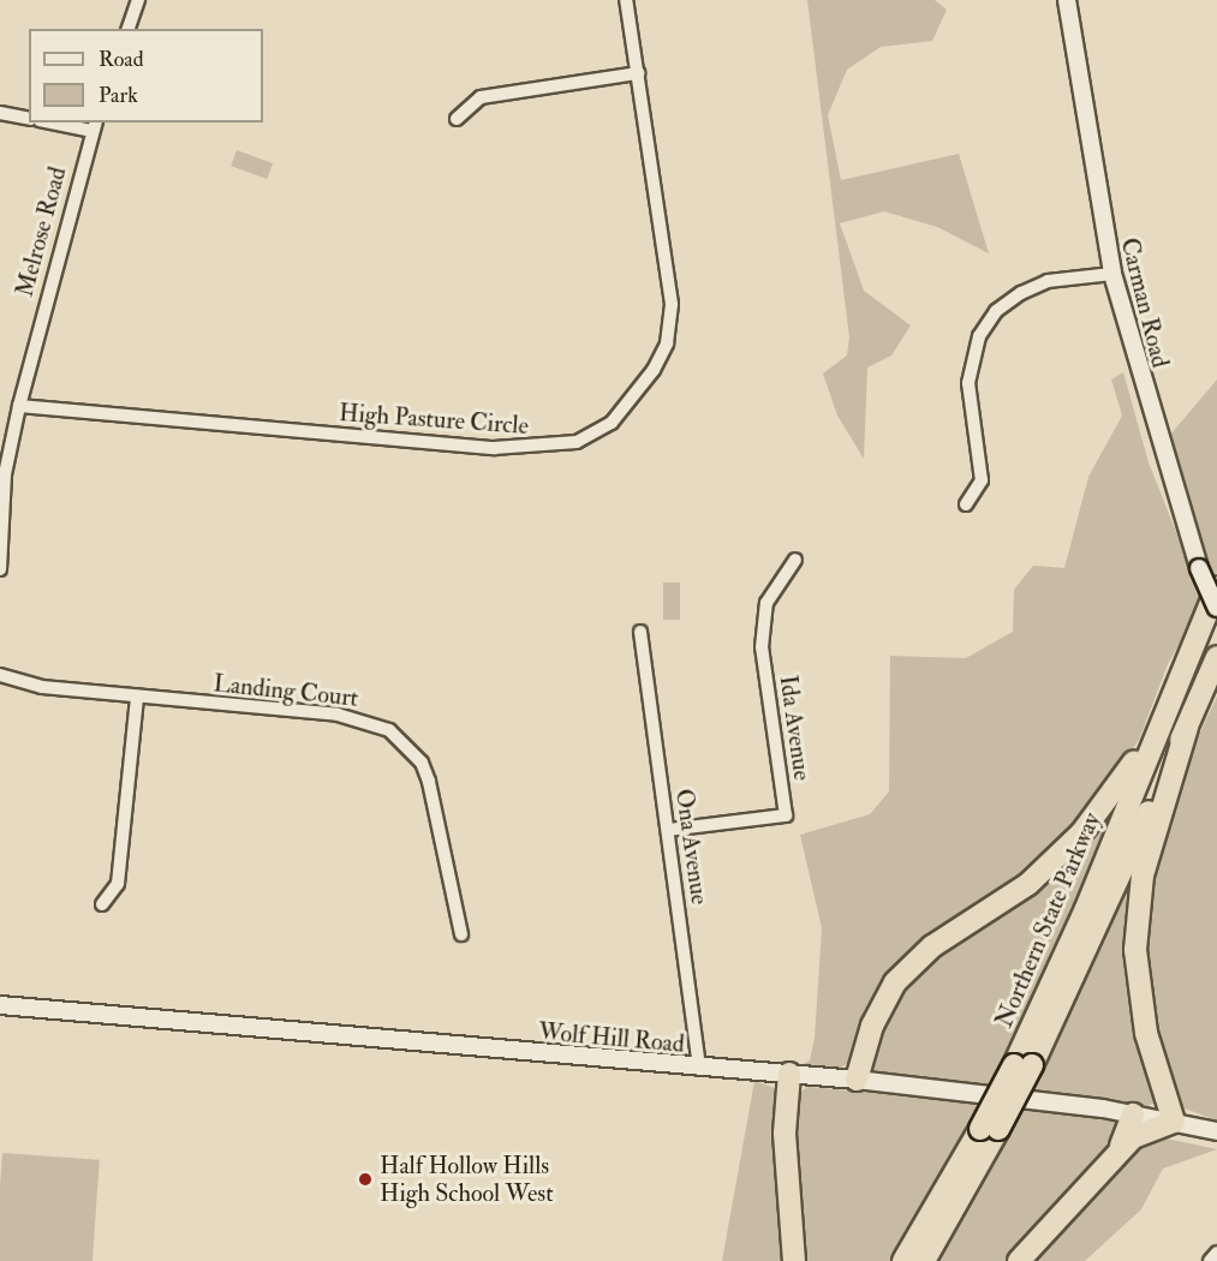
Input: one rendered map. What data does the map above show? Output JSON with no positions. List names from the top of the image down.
{
  "streets": {
    "highway": ["Northern State Parkway"],
    "street": [
      "Melrose Road",
      "Carman Road",
      "High Pasture Circle",
      "Landing Court",
      "Ida Avenue",
      "Ona Avenue",
      "Wolf Hill Road"
    ]
  },
  "crossings": [
    ["Melrose Road", "High Pasture Circle"],
    ["Ida Avenue", "Ona Avenue"],
    ["Ona Avenue", "Wolf Hill Road"]
  ],
  "places": ["Half Hollow Hills High School West"],
  "legend": ["Road", "Park"]
}
